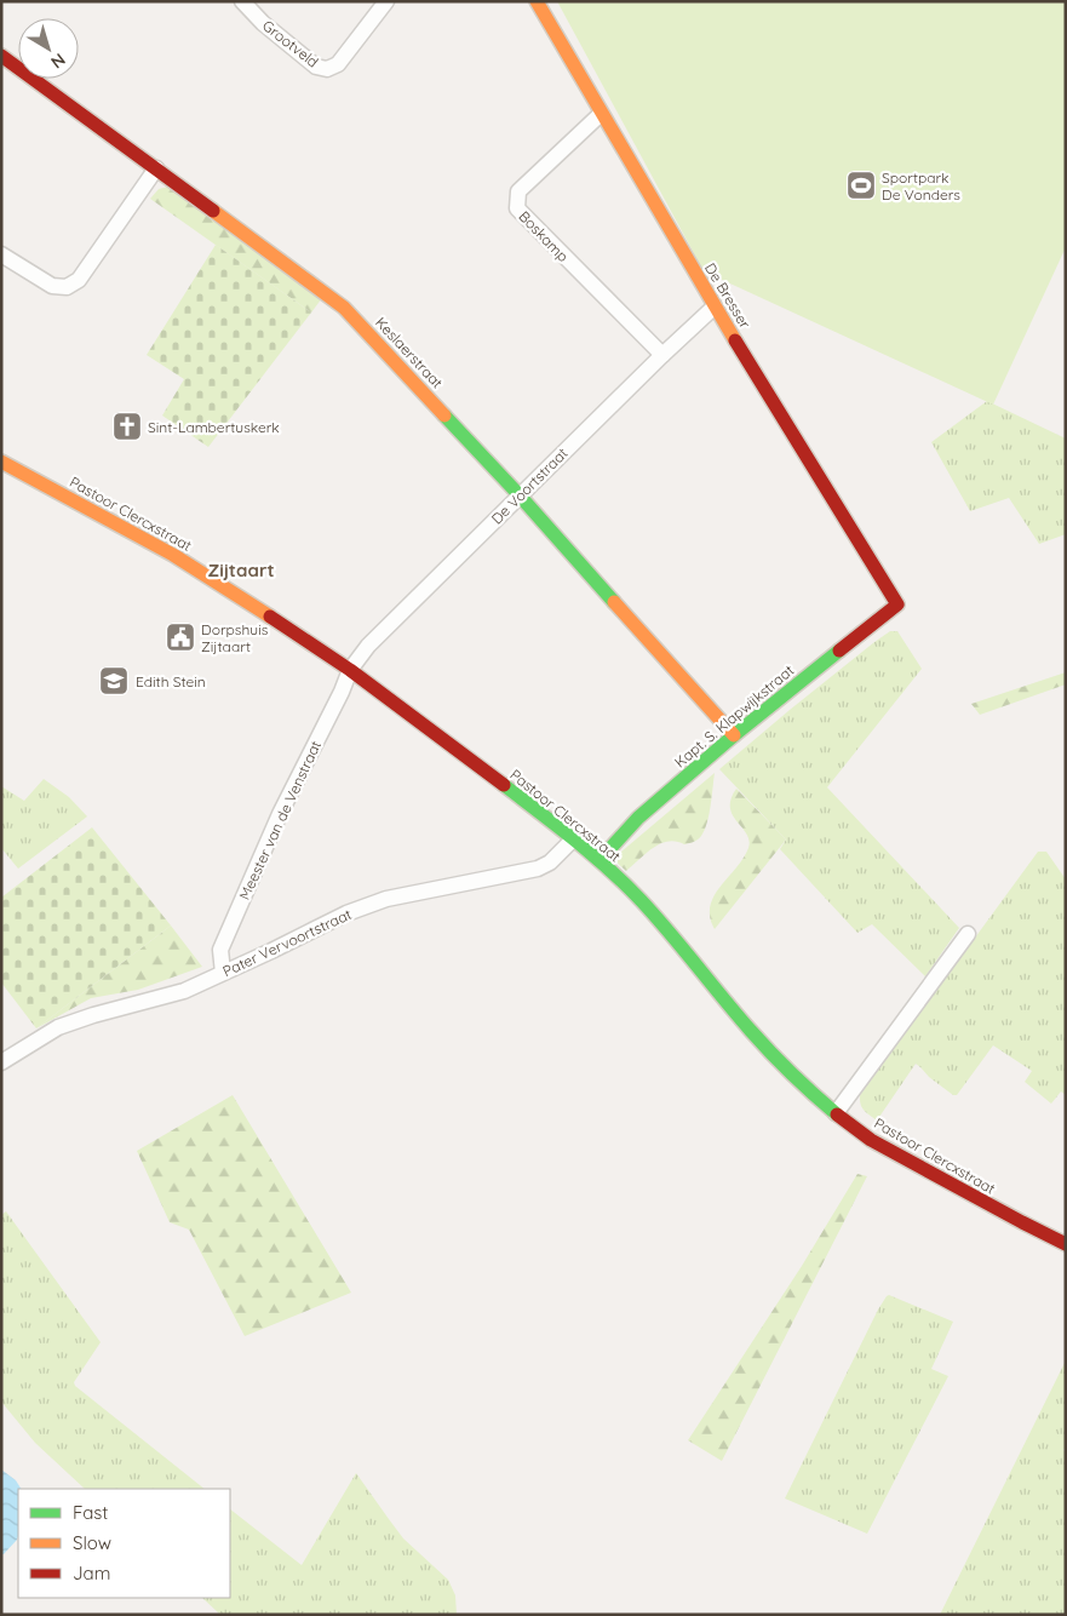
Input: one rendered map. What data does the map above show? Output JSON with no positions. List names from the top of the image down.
{
  "streets": {
    "street": [
      "Grootveld",
      "Boskamp",
      "De Bresser",
      "Keslaerstraat",
      "De Voortstraat",
      "Pastoor Clercxstraat",
      "Kapt. S. Klapwijkstraat",
      "Meester van de Venstraat",
      "Pater Vervoortstraat"
    ]
  },
  "crossings": [
    ["Boskamp", "De Bresser"],
    ["Boskamp", "De Voortstraat"],
    ["De Bresser", "De Voortstraat"],
    ["De Bresser", "Kapt. S. Klapwijkstraat"],
    ["Keslaerstraat", "De Voortstraat"],
    ["Keslaerstraat", "Kapt. S. Klapwijkstraat"],
    ["De Voortstraat", "Pastoor Clercxstraat"],
    ["De Voortstraat", "Meester van de Venstraat"],
    ["Pastoor Clercxstraat", "Kapt. S. Klapwijkstraat"],
    ["Pastoor Clercxstraat", "Meester van de Venstraat"],
    ["Pastoor Clercxstraat", "Pater Vervoortstraat"],
    ["Meester van de Venstraat", "Pater Vervoortstraat"]
  ],
  "districts": ["Zijtaart"],
  "places": {
    "sports": ["Sportpark De Vonders"],
    "church": ["Sint-Lambertuskerk"],
    "public building": ["Dorpshuis Zijtaart"],
    "school or university": ["Edith Stein"]
  },
  "legend": ["Fast", "Slow", "Jam"],
  "north": "bottom right"
}
